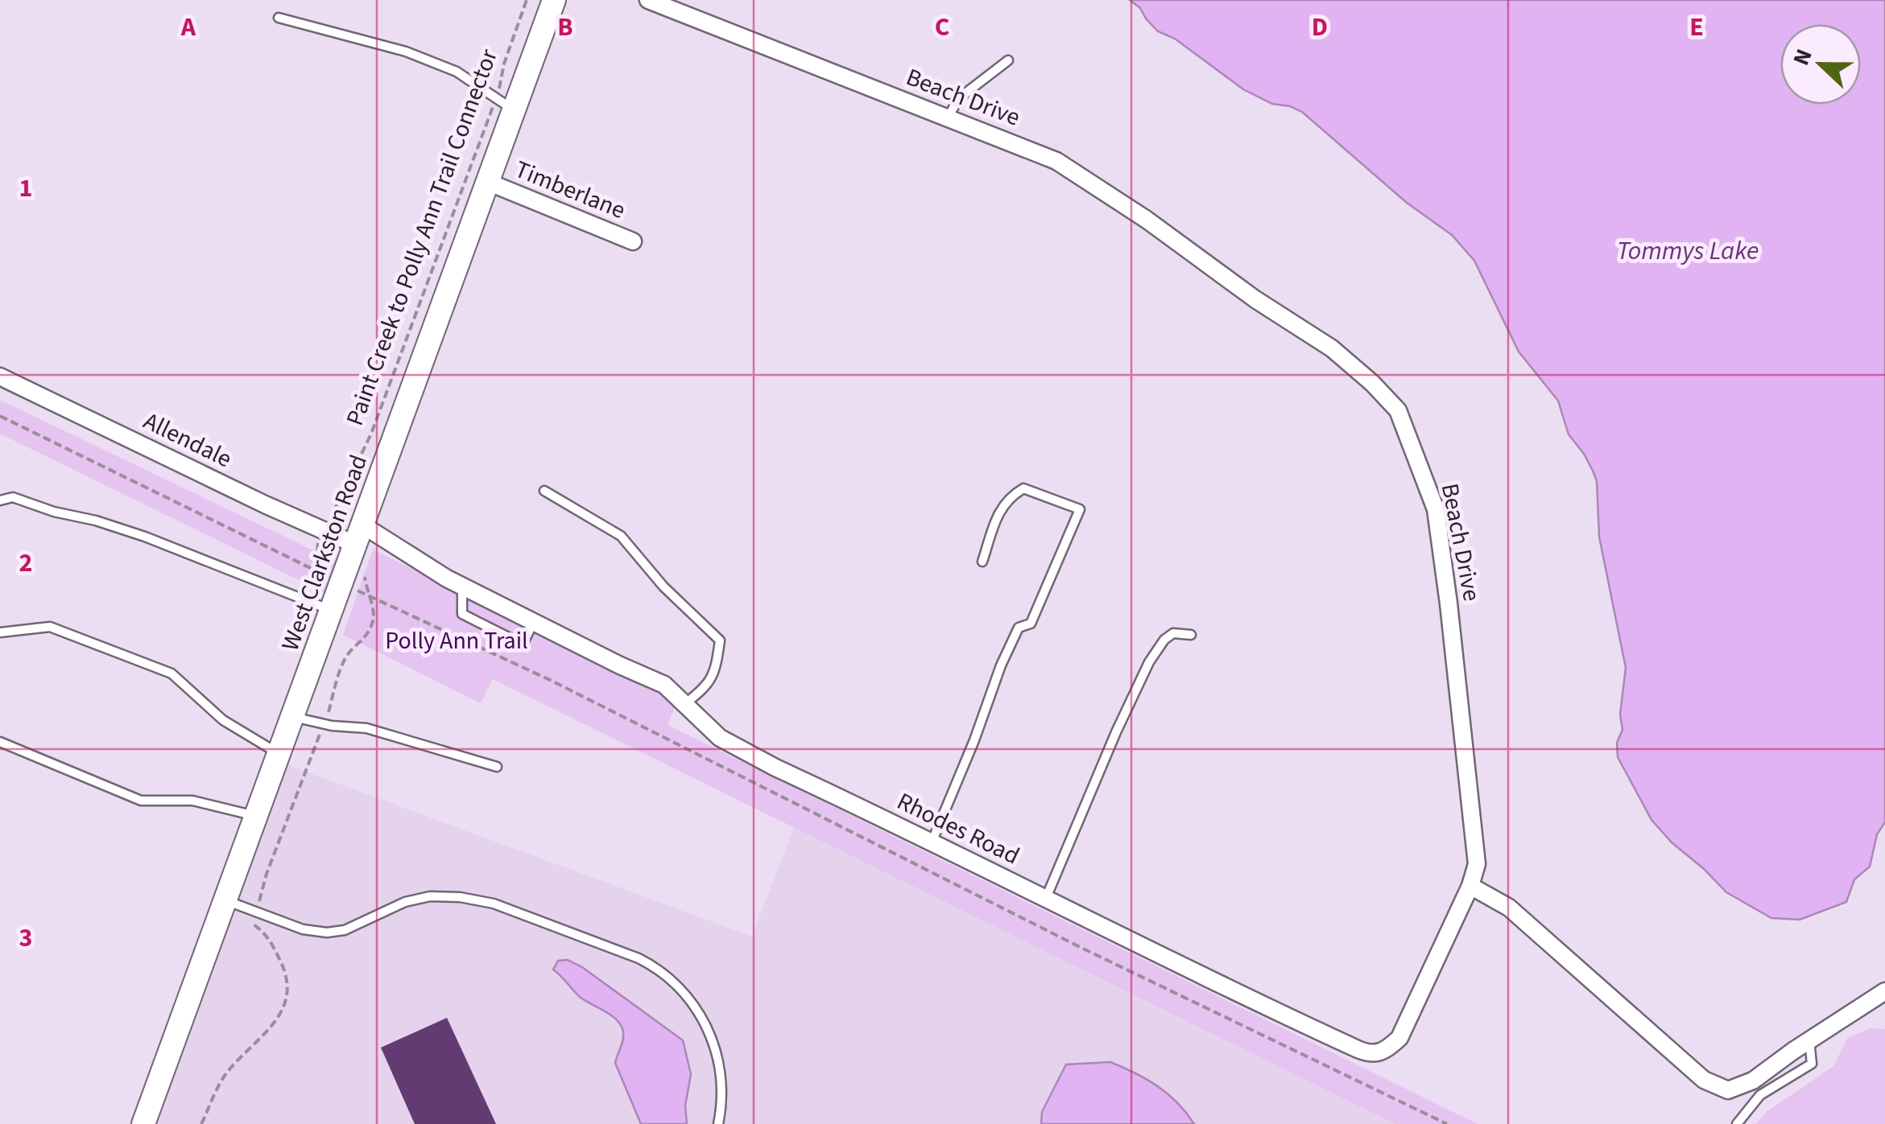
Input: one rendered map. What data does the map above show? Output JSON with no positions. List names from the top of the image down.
{
  "streets": {
    "main road": ["West Clarkston Road"],
    "street": [
      "Beach Drive",
      "Timberlane",
      "Allendale",
      "Rhodes Road"
    ],
    "path": ["Paint Creek to Polly Ann Trail Connector"]
  },
  "crossings": [
    ["Beach Drive", "Rhodes Road"],
    ["Timberlane", "West Clarkston Road"],
    ["Paint Creek to Polly Ann Trail Connector", "Allendale"],
    ["Paint Creek to Polly Ann Trail Connector", "West Clarkston Road"],
    ["Allendale", "West Clarkston Road"],
    ["Allendale", "Rhodes Road"],
    ["West Clarkston Road", "Rhodes Road"]
  ],
  "water": ["Tommys Lake"],
  "parks": ["Polly Ann Trail"],
  "north": "left",
  "grid": {
    "columns": [
      "A",
      "B",
      "C",
      "D",
      "E"
    ],
    "rows": ["1", "2", "3"]
  }
}
